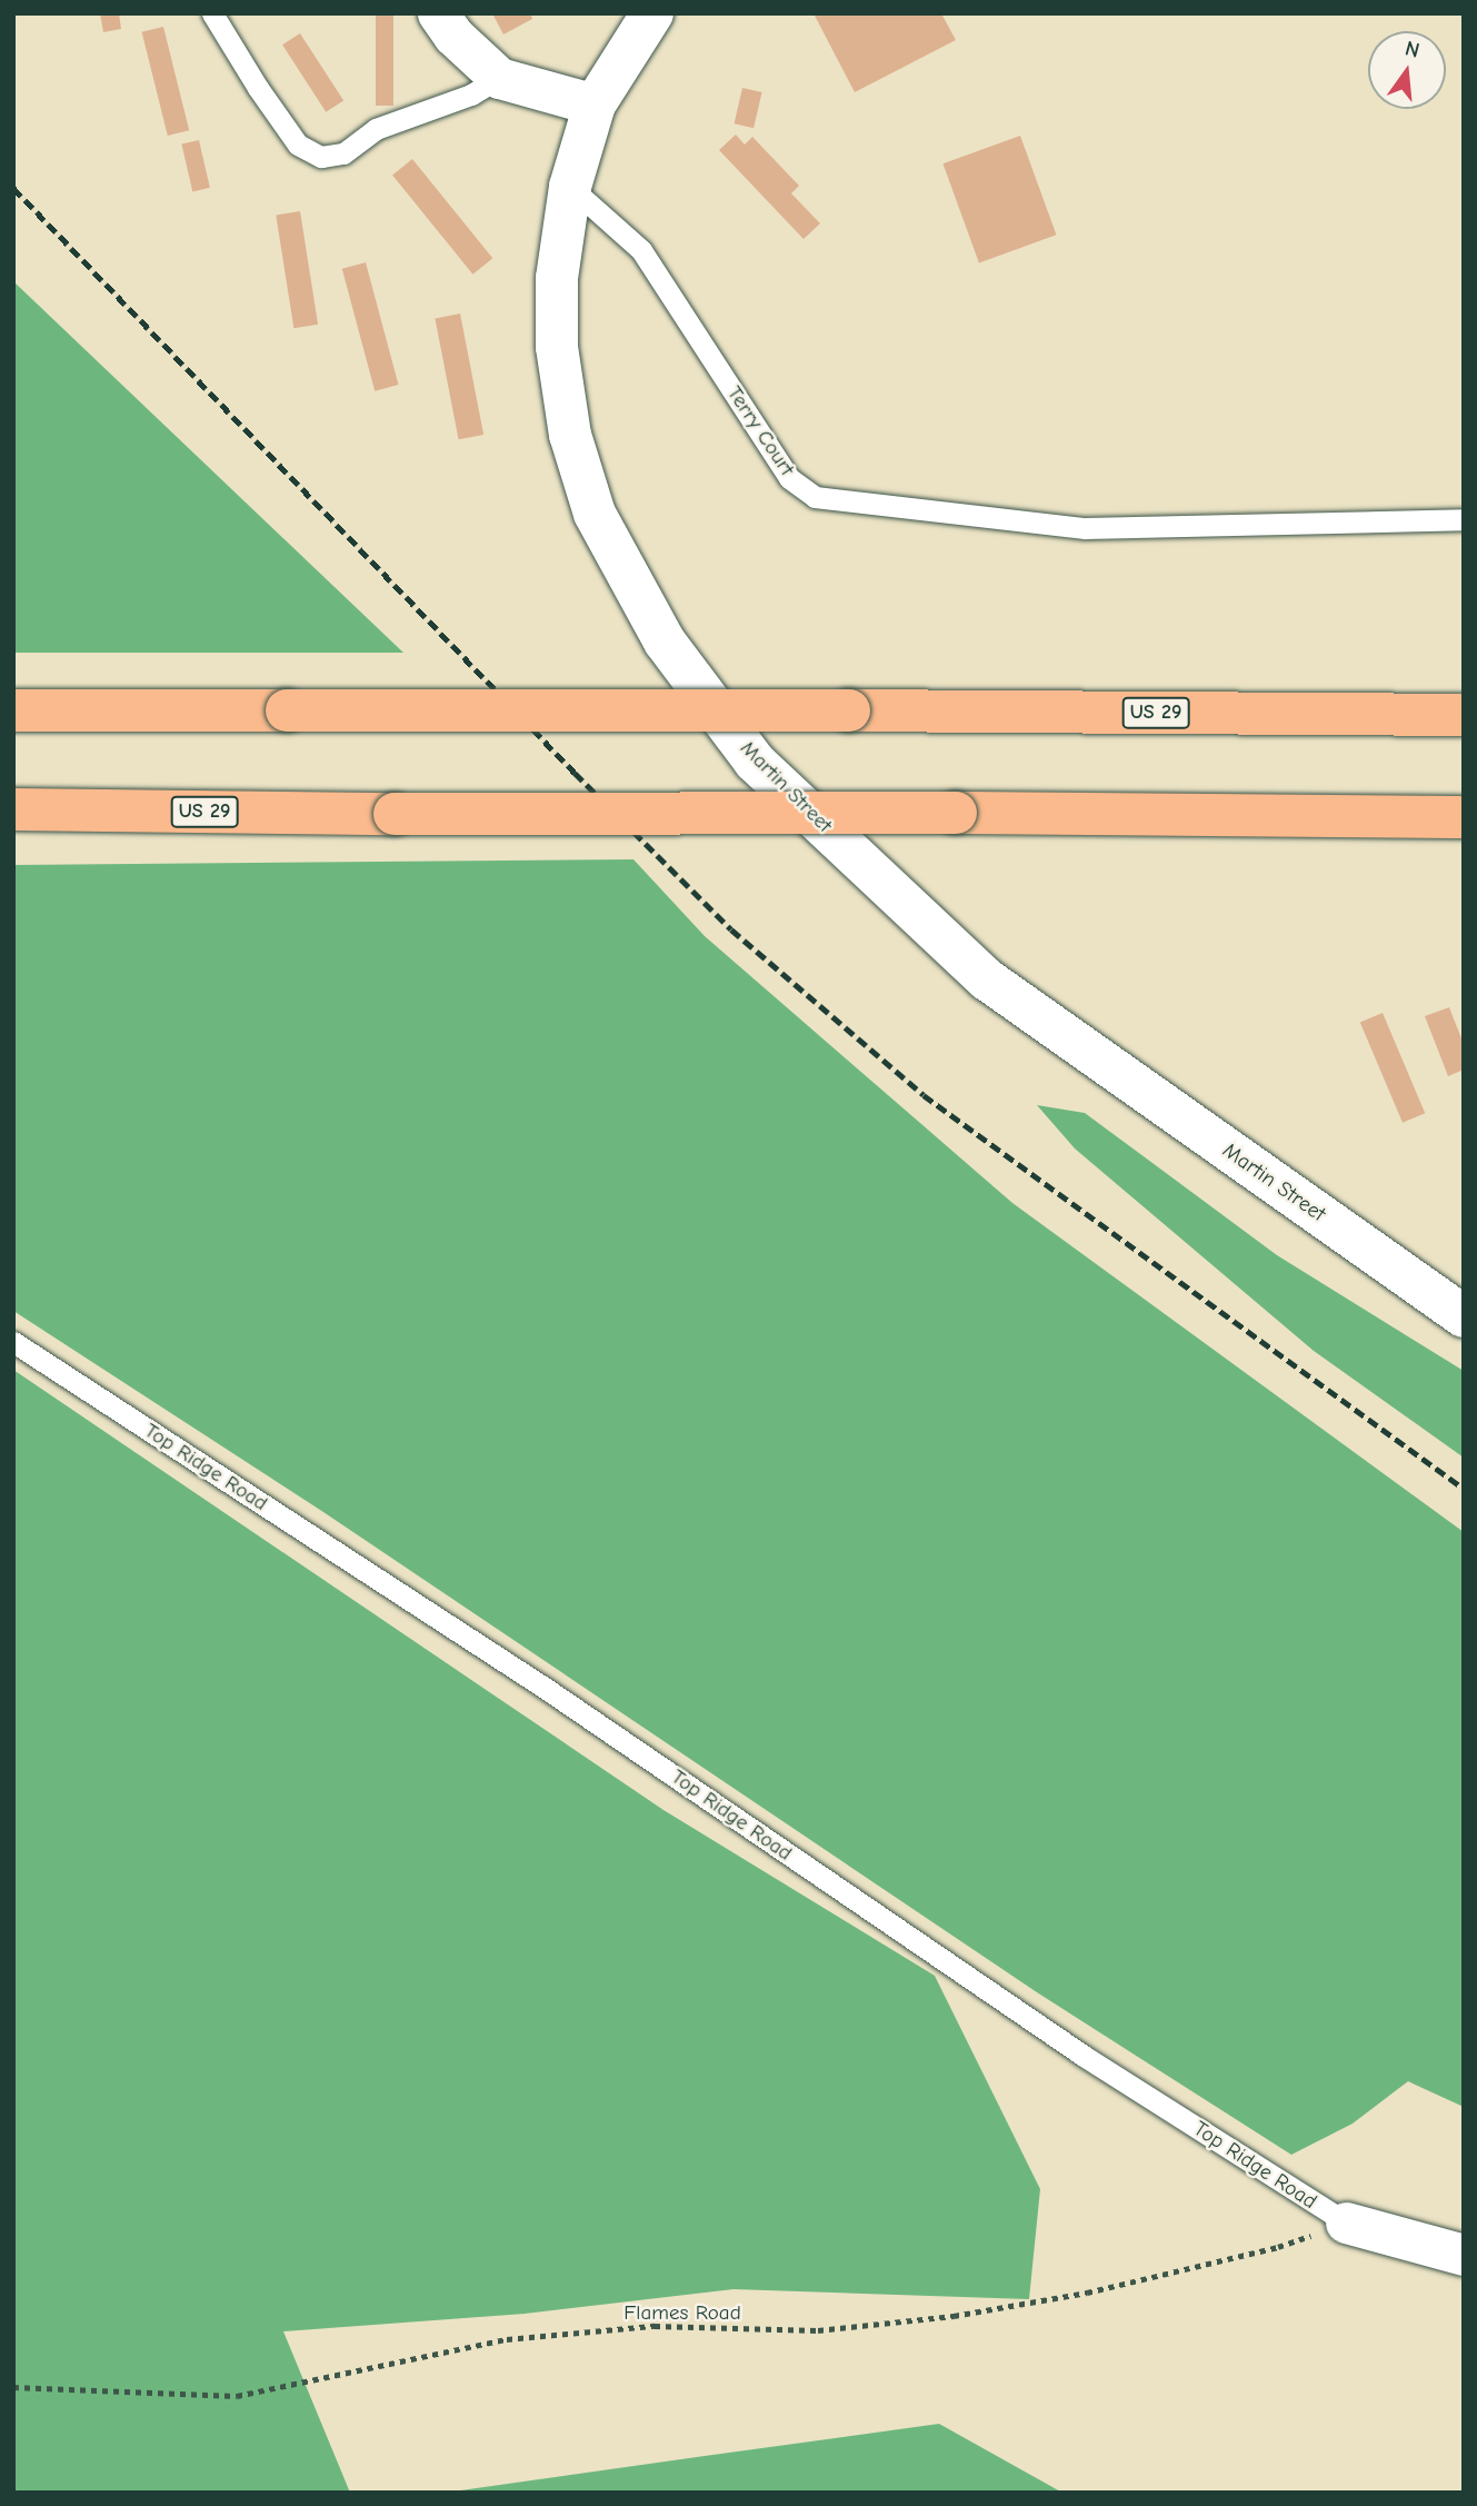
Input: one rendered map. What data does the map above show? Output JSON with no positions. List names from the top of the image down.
{
  "streets": {
    "highway": ["US 29"],
    "street": ["Martin Street", "Top Ridge Road"],
    "lane": ["Terry Court"],
    "path": ["Flames Road"]
  },
  "crossings": [
    ["Terry Court", "Martin Street"],
    ["Top Ridge Road", "Flames Road"]
  ],
  "north": "top"
}
